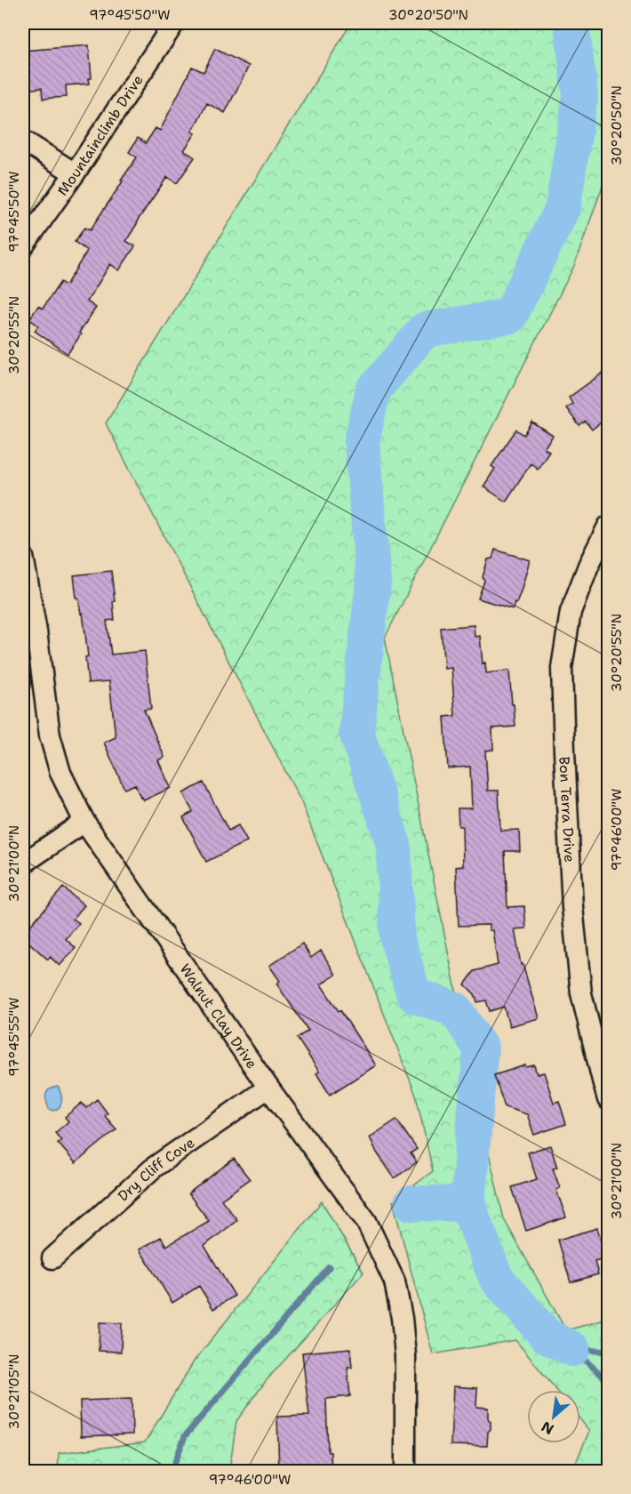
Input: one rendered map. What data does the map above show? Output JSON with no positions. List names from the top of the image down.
{
  "streets": {
    "street": [
      "Mountainclimb Drive",
      "Bon Terra Drive",
      "Walnut Clay Drive",
      "Dry Cliff Cove"
    ]
  },
  "crossings": [
    ["Walnut Clay Drive", "Dry Cliff Cove"]
  ],
  "north": "bottom left",
  "coordinates": [
    "97°45'50\"W",
    "30°20'50\"N",
    "30°20'55\"N",
    "97°46'00\"W",
    "30°21'00\"N",
    "97°45'55\"W",
    "30°21'05\"N"
  ]
}
